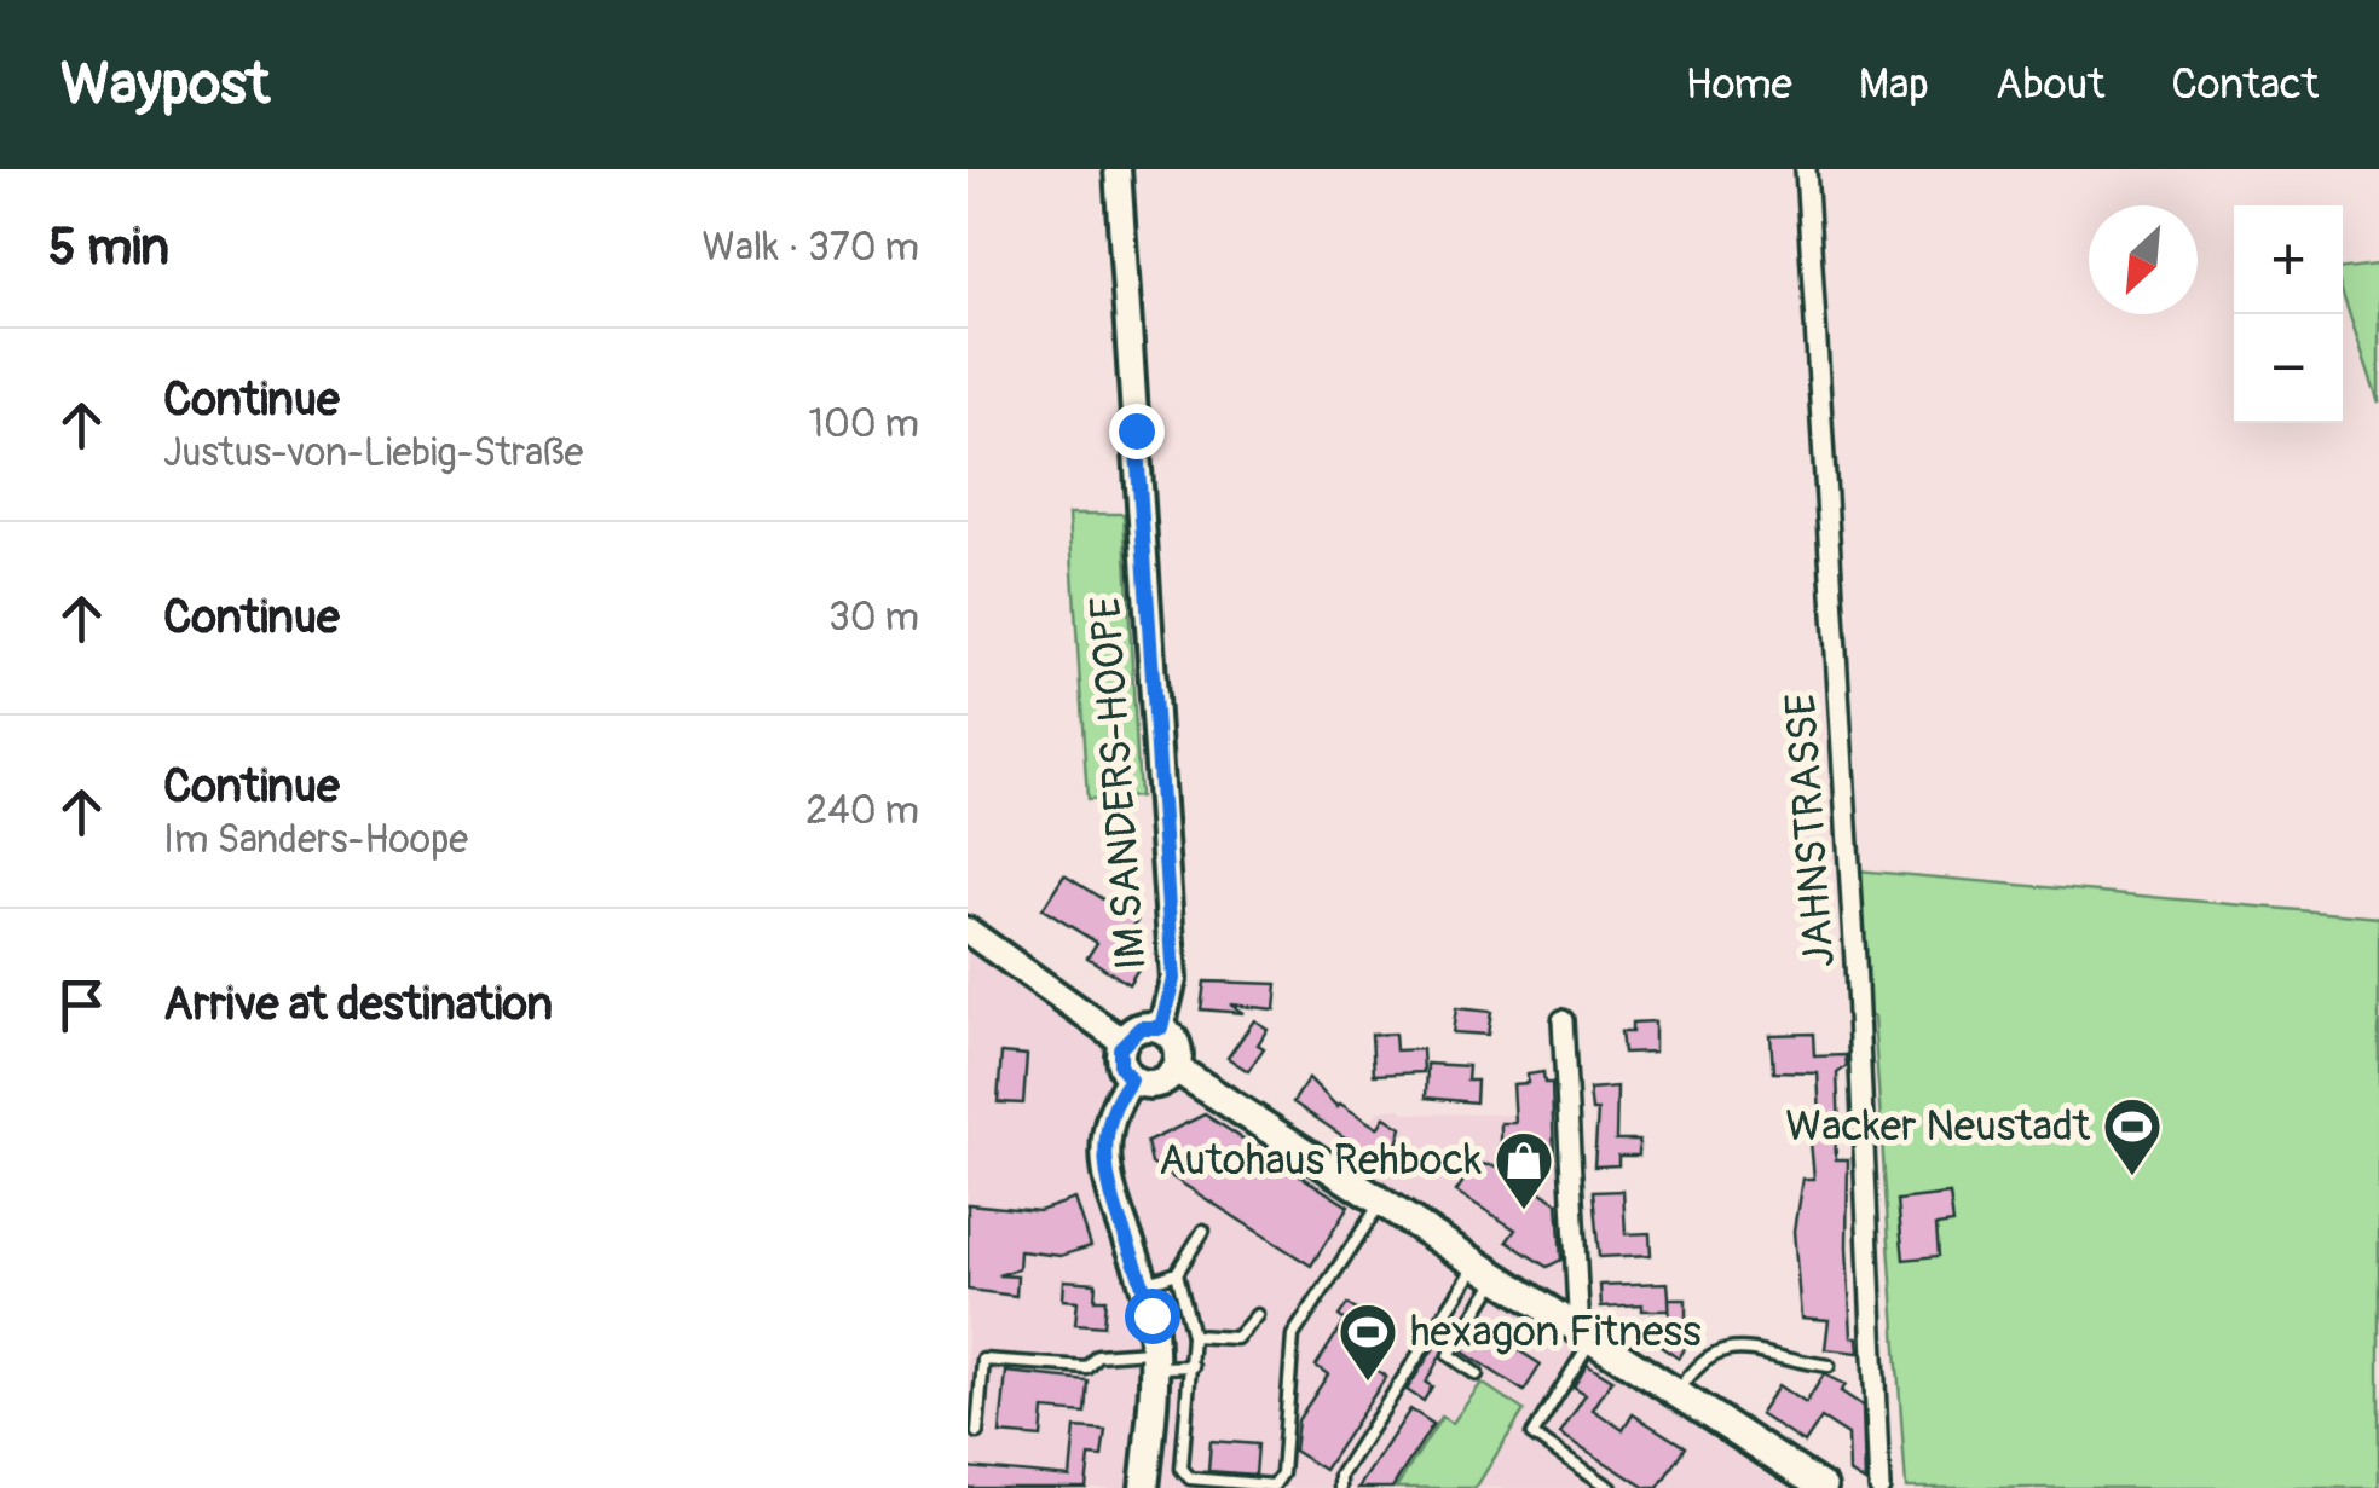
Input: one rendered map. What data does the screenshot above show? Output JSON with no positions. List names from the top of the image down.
{
  "streets": {
    "street": ["IM SANDERS-HOOPE", "JAHNSTRASSE"]
  },
  "places": {
    "sports": ["Wacker Neustadt", "hexagon Fitness"],
    "shop": ["Autohaus Rehbock"]
  },
  "north": "bottom left",
  "page": {
    "header": "Waypost",
    "nav": [
      "Home",
      "Map",
      "About",
      "Contact"
    ],
    "heading": ["5 min", "Walk · 370 m"],
    "map_buttons": ["+", "−"],
    "list": [
      ["Continue", "Justus-von-Liebig-Straße", "100 m"],
      ["Continue", "30 m"],
      ["Continue", "Im Sanders-Hoope", "240 m"],
      "Arrive at destination"
    ]
  }
}
